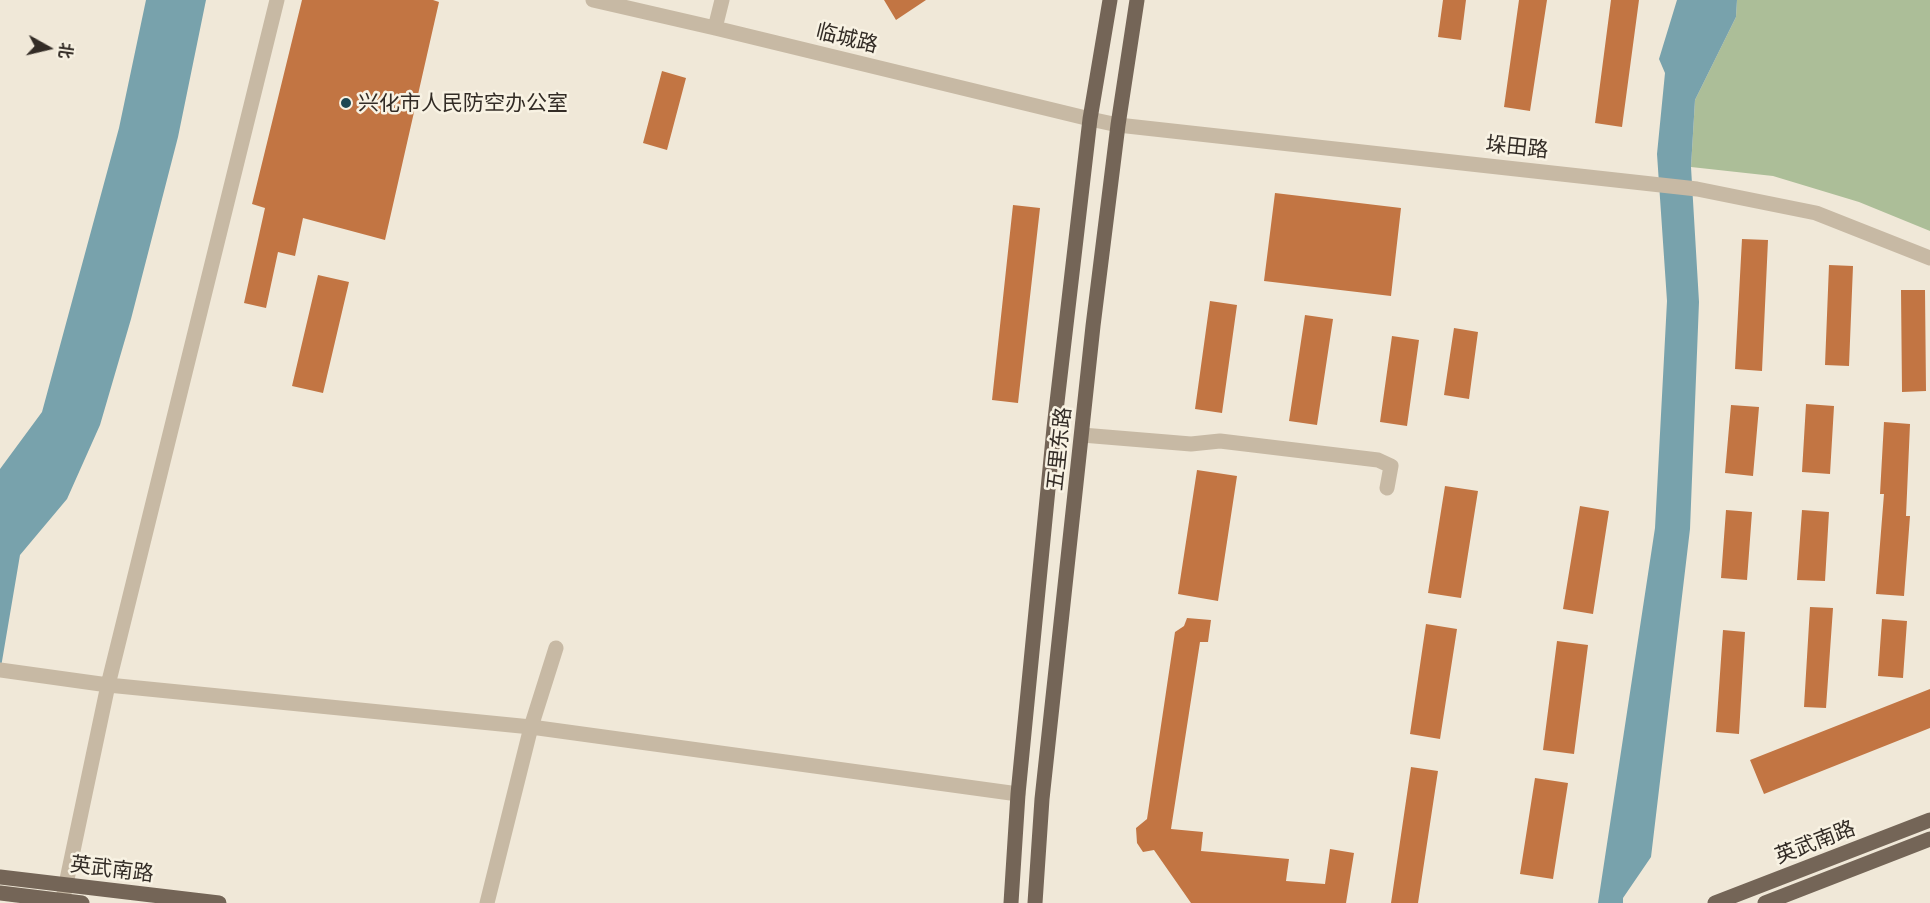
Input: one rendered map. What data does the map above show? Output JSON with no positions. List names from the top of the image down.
{
  "streets": {
    "main road": ["五里东路", "英武南路"],
    "street": ["临城路", "垛田路"]
  },
  "crossings": [
    ["临城路", "垛田路"],
    ["临城路", "五里东路"],
    ["垛田路", "五里东路"]
  ],
  "places": ["兴化市人民防空办公室"],
  "north": "right"
}
